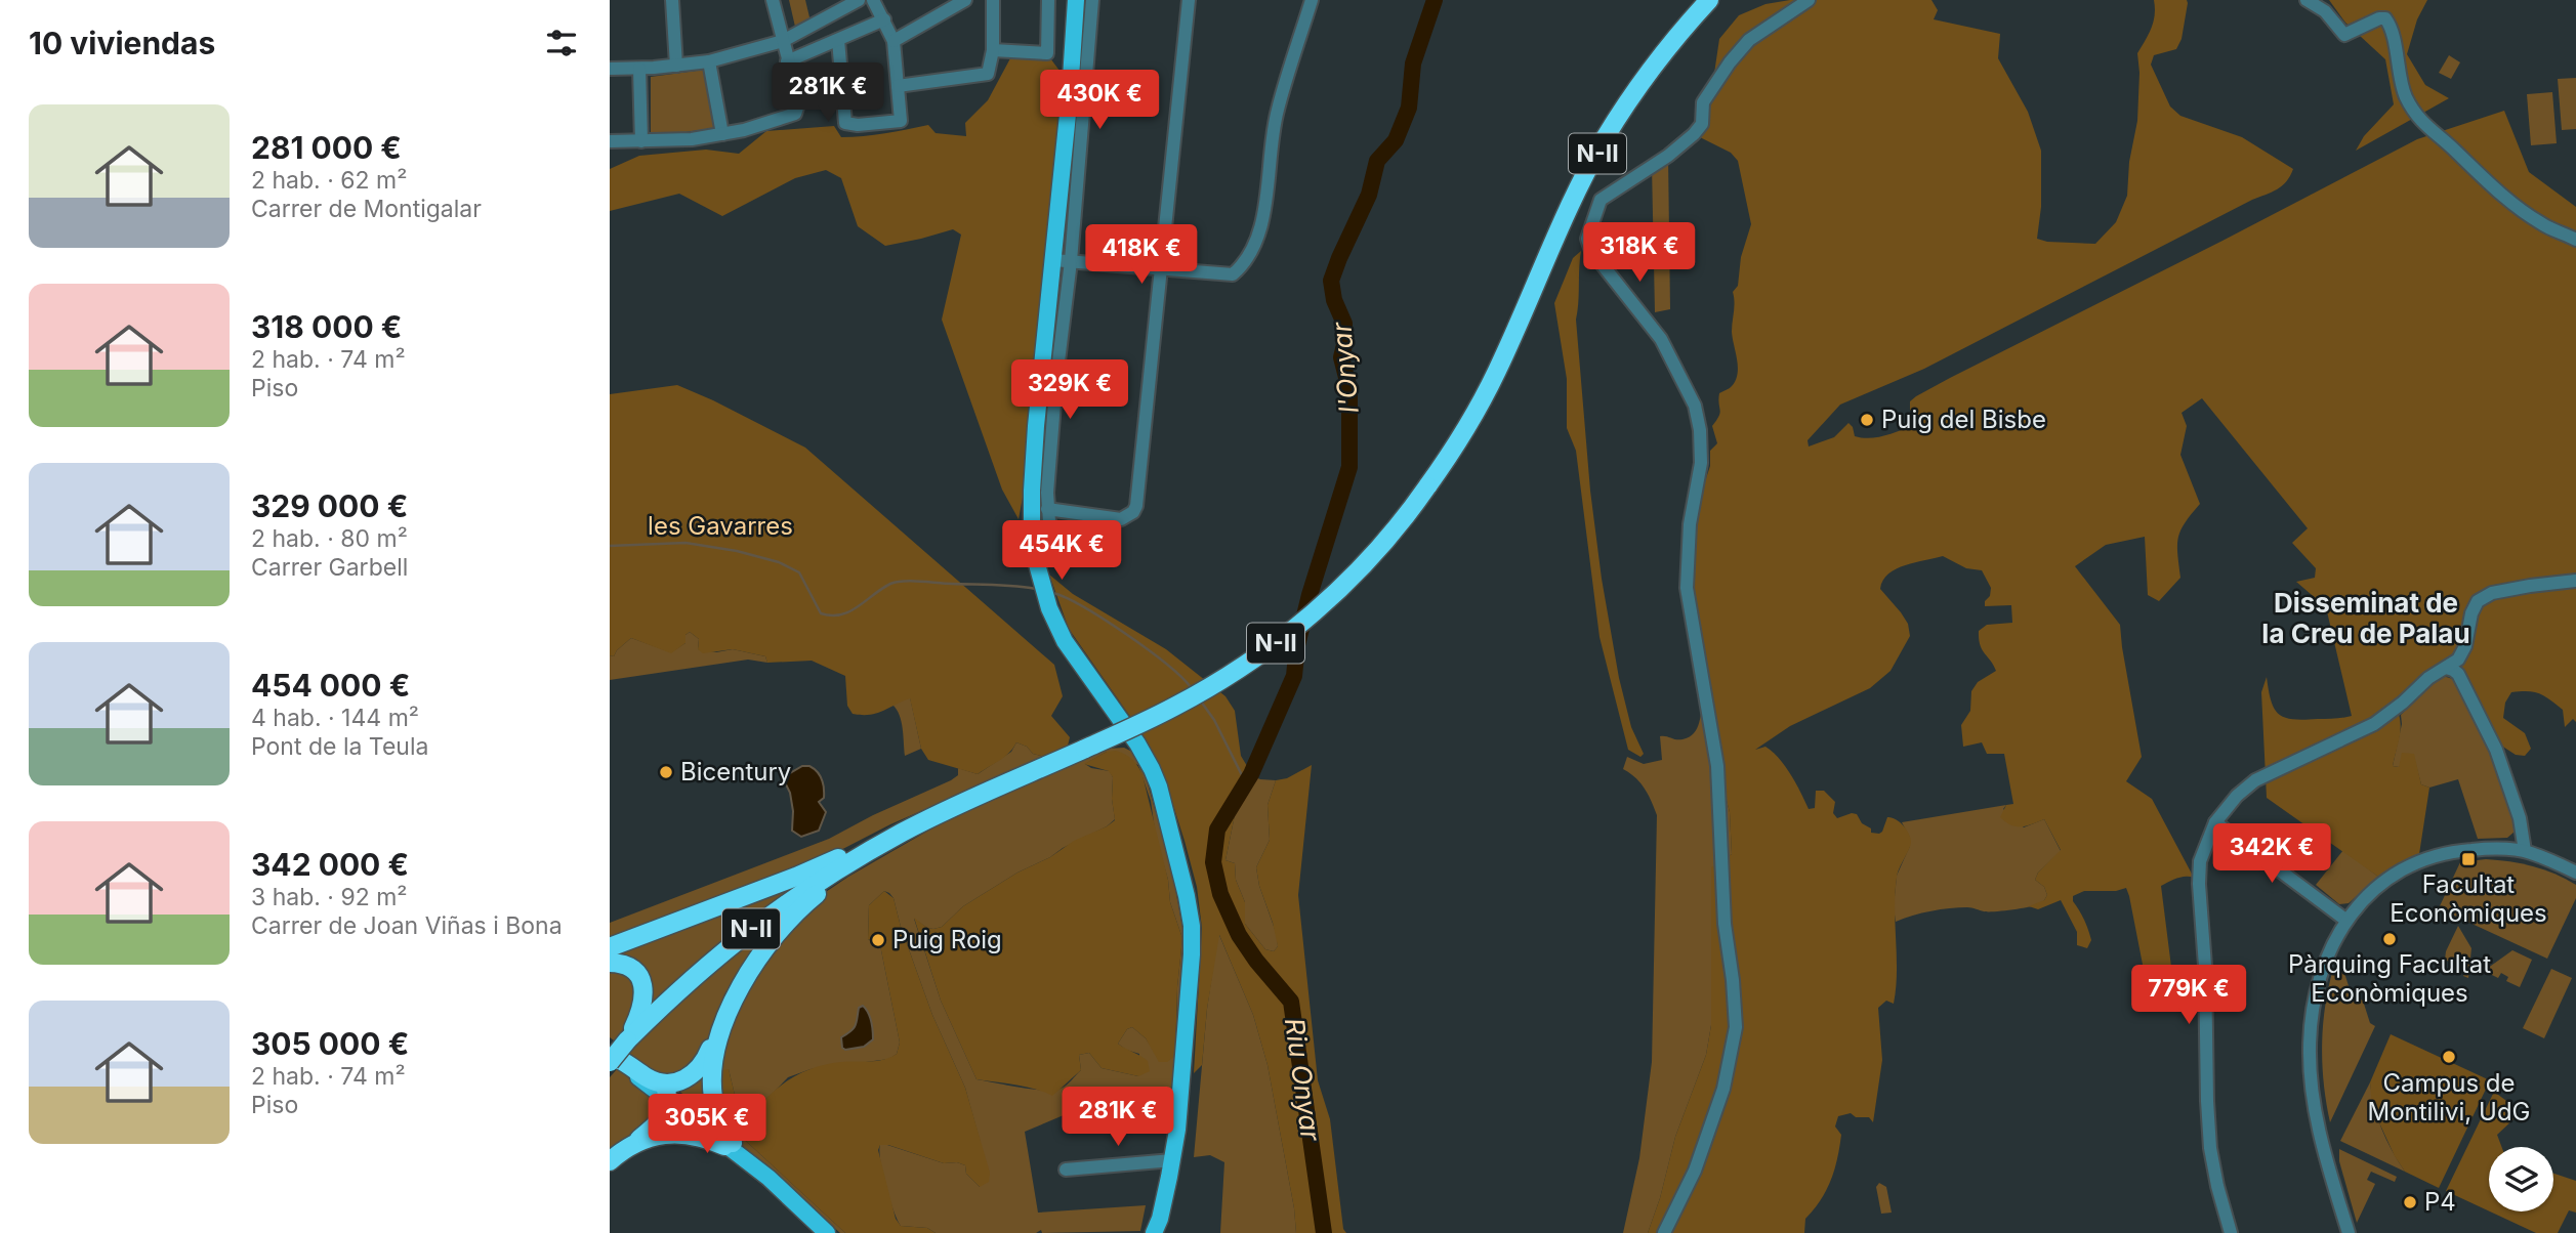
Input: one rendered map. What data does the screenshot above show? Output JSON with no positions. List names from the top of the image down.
{
  "streets": {
    "highway": ["N-II"]
  },
  "districts": ["Disseminat de la Creu de Palau"],
  "water": ["l'Onyar", "Riu Onyar"],
  "parks": ["les Gavarres"],
  "places": {
    "other": [
      "Puig del Bisbe",
      "Bicentury",
      "Pàrquing Facultat Econòmiques",
      "Puig Roig",
      "Campus de Montilivi, UdG",
      "P4"
    ],
    "transit": ["Facultat Econòmiques"]
  },
  "page": {
    "heading": "10 viviendas",
    "price": [
      "281K €",
      "430K €",
      "318K €",
      "418K €",
      "329K €",
      "454K €",
      "342K €",
      "779K €",
      "281K €",
      "305K €"
    ],
    "list": [
      {
        "name": "281 000 €",
        "note": "2 hab. · 62 m² · Carrer de Montigalar"
      },
      {
        "name": "318 000 €",
        "note": "2 hab. · 74 m² · Piso"
      },
      {
        "name": "329 000 €",
        "note": "2 hab. · 80 m² · Carrer Garbell"
      },
      {
        "name": "454 000 €",
        "note": "4 hab. · 144 m² · Pont de la Teula"
      },
      {
        "name": "342 000 €",
        "note": "3 hab. · 92 m² · Carrer de Joan Viñas i Bona"
      },
      {
        "name": "305 000 €",
        "note": "2 hab. · 74 m² · Piso"
      }
    ]
  }
}
